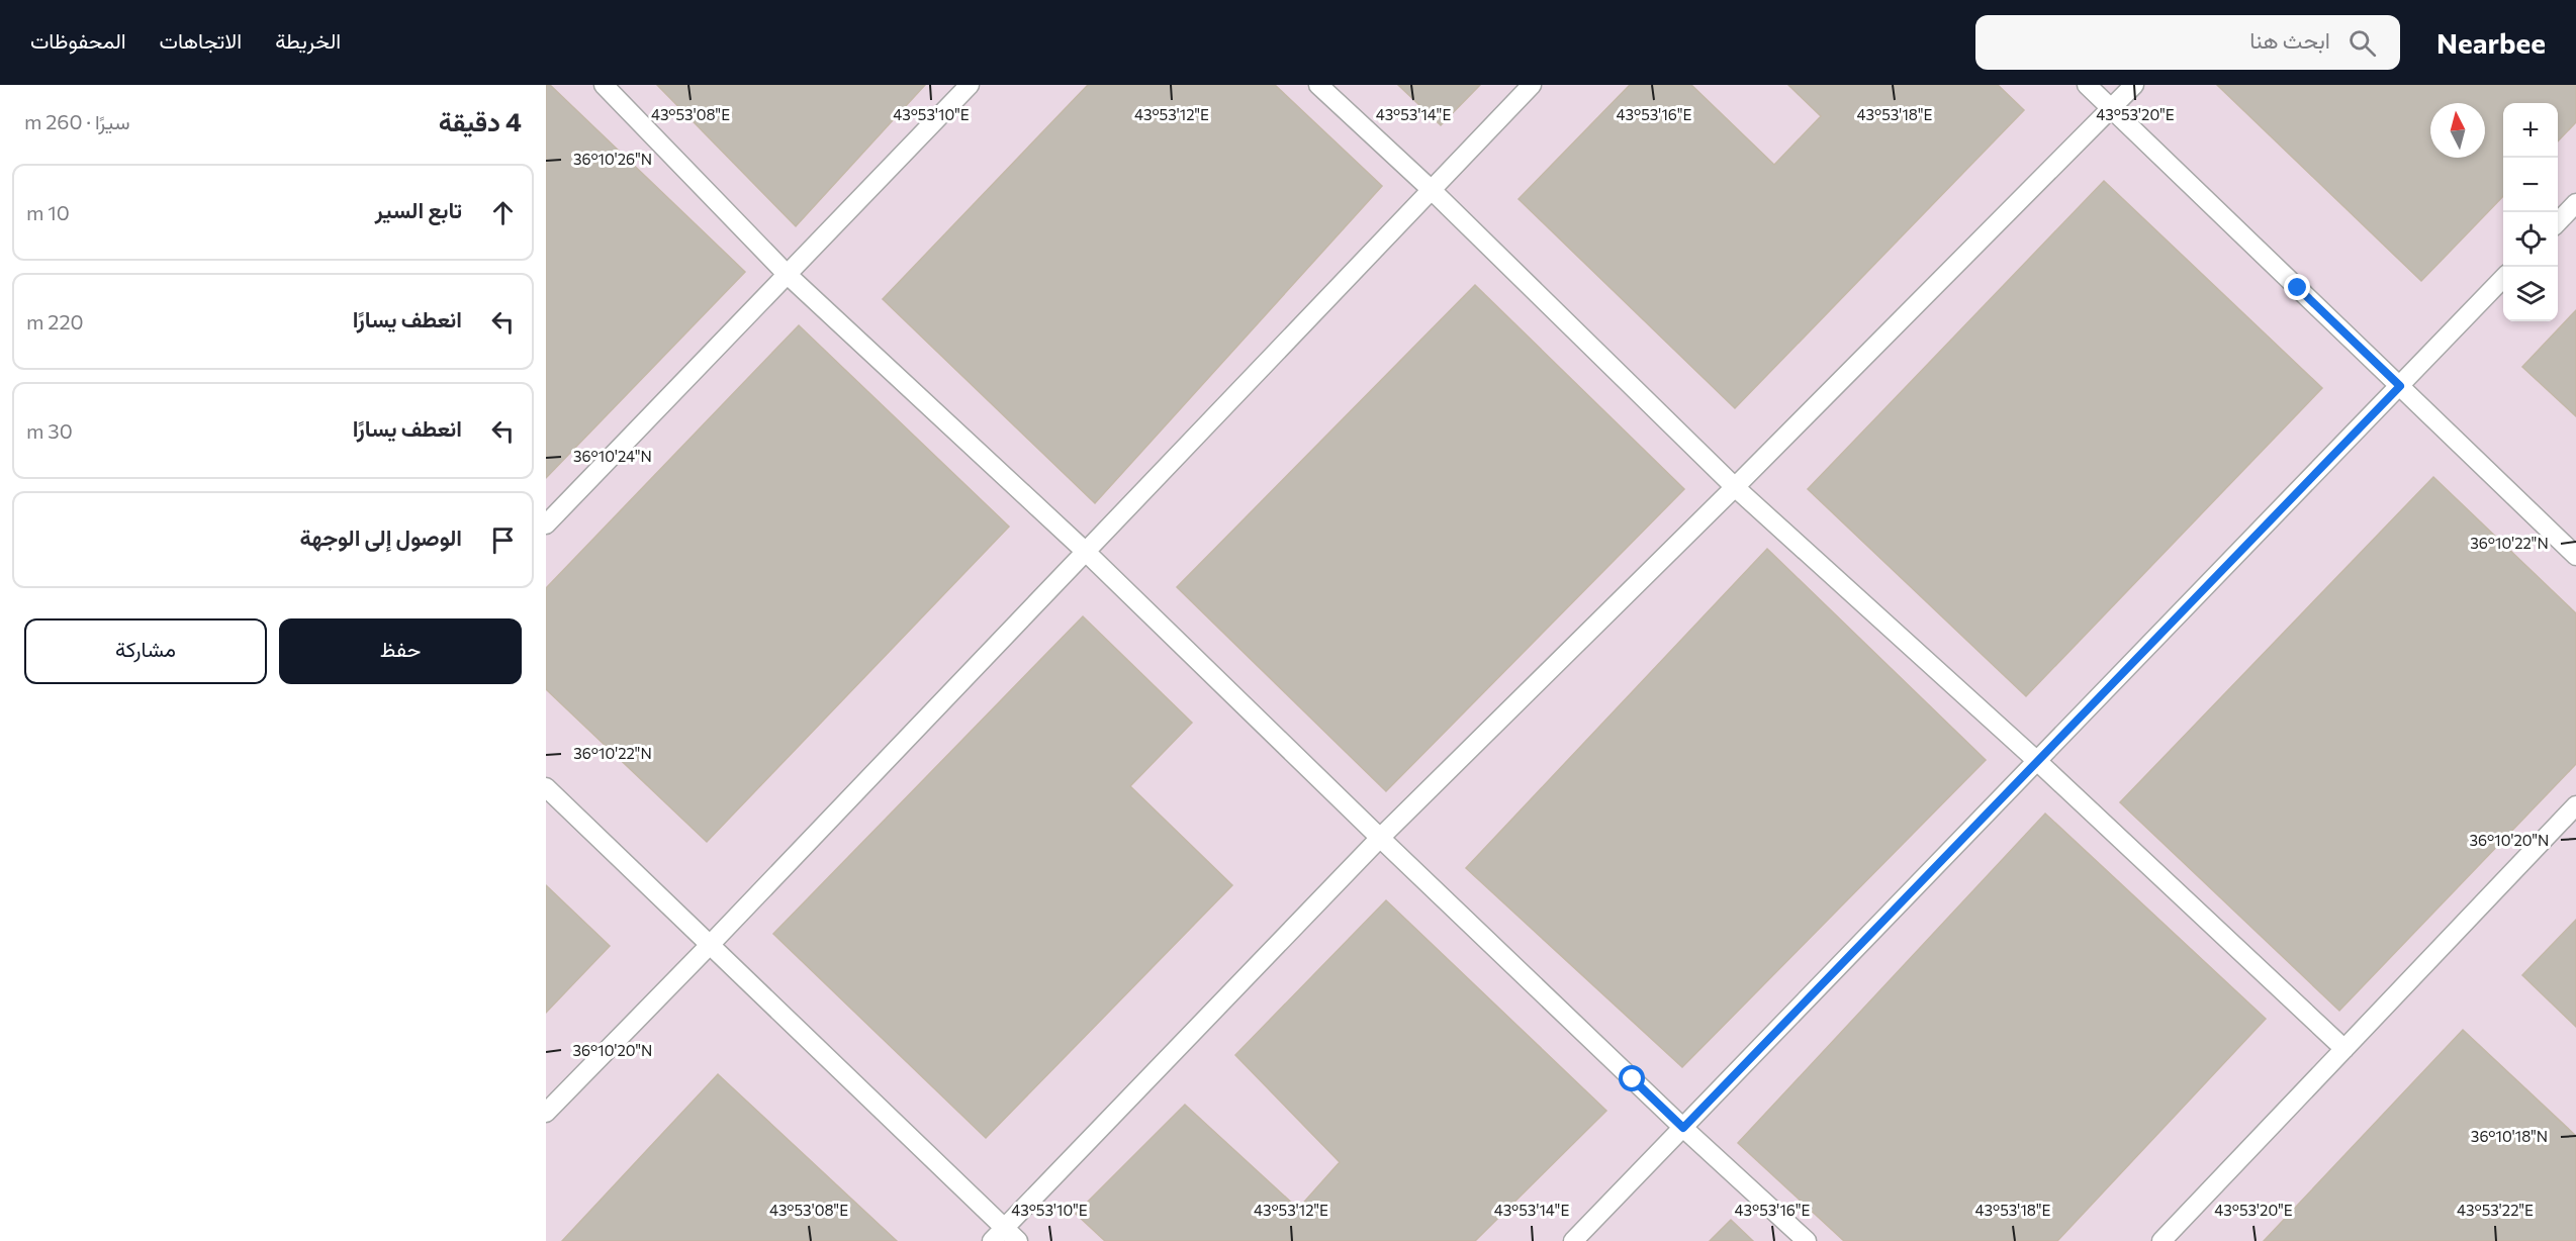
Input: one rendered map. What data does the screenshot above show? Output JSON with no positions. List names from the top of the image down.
{
  "north": "top",
  "page": {
    "header": "Nearbee",
    "search": "ابحث هنا",
    "nav": ["الخريطة", "الاتجاهات", "المحفوظات"],
    "heading": ["4 دقيقة", "سيرًا · 260 m"],
    "map_buttons": ["+", "−"],
    "list": [
      ["تابع السير", "10 m"],
      ["انعطف يسارًا", "220 m"],
      ["انعطف يسارًا", "30 m"],
      "الوصول إلى الوجهة"
    ],
    "buttons": ["حفظ", "مشاركة"]
  },
  "coordinates": [
    "43°53'08\"E",
    "43°53'10\"E",
    "43°53'12\"E",
    "43°53'14\"E",
    "43°53'16\"E",
    "43°53'18\"E",
    "43°53'20\"E",
    "36°10'26\"N",
    "36°10'24\"N",
    "36°10'22\"N",
    "36°10'20\"N",
    "36°10'18\"N",
    "43°53'22\"E"
  ]
}
